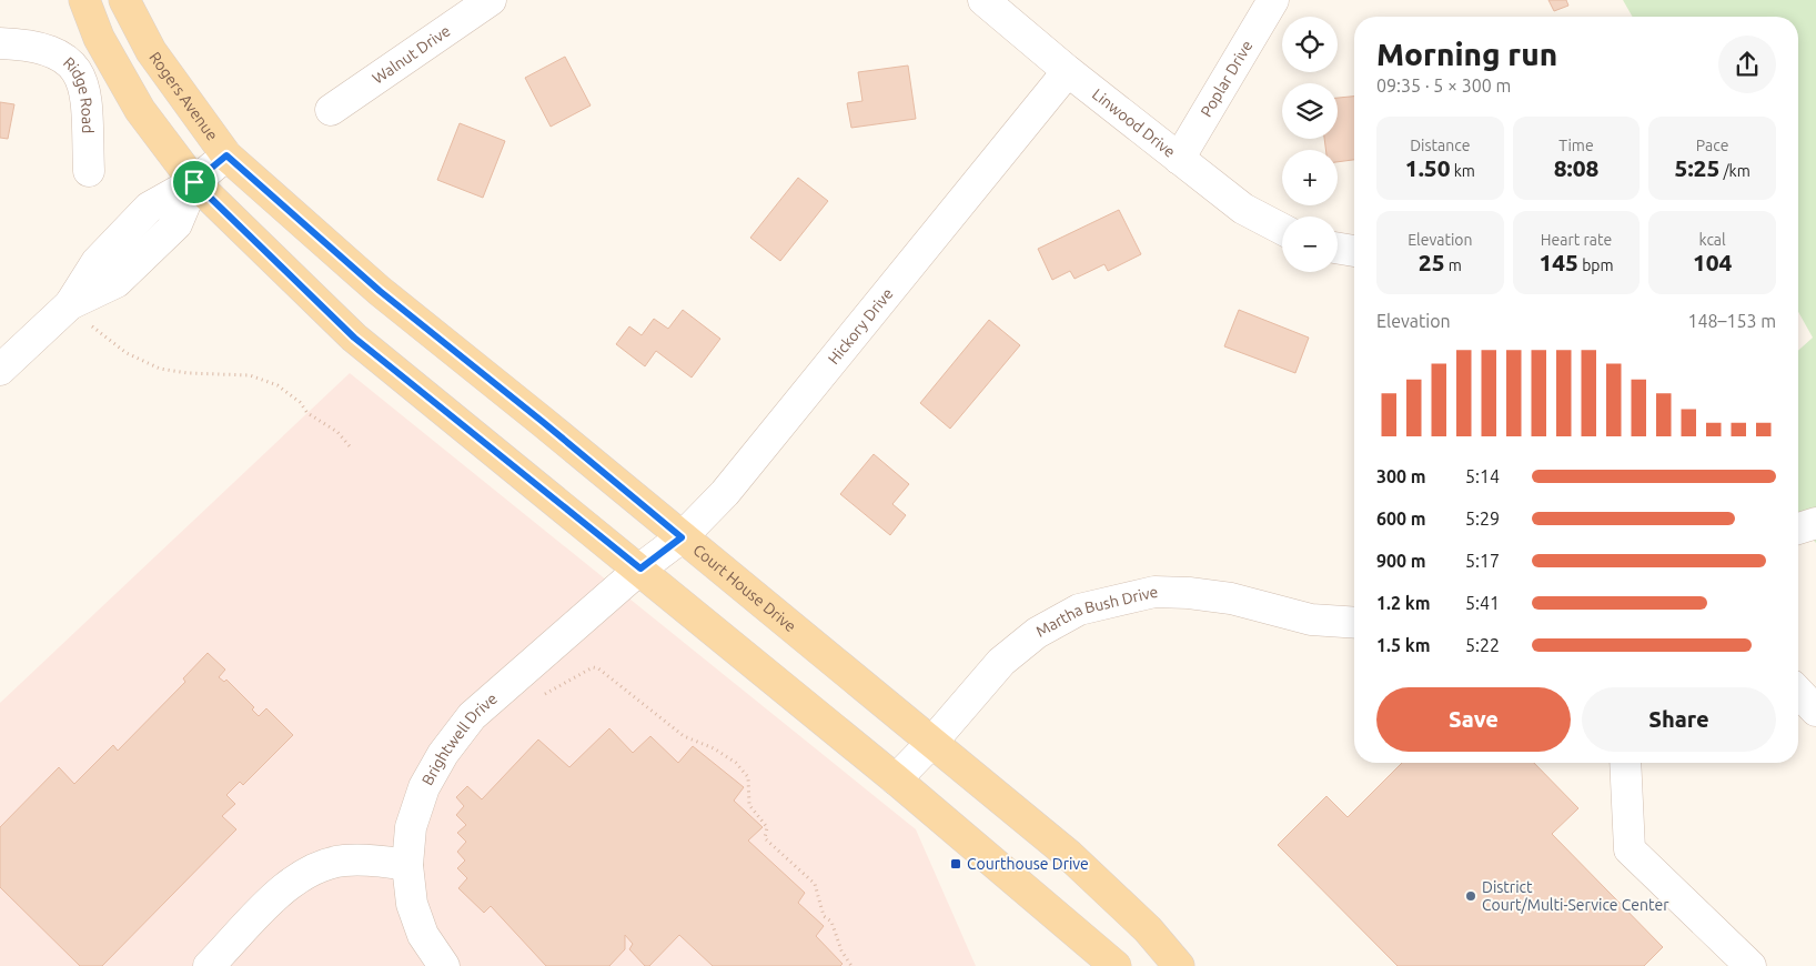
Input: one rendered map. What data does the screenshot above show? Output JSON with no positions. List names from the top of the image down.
{
  "streets": {
    "main road": ["Rogers Avenue", "Court House Drive"],
    "street": [
      "Walnut Drive",
      "Poplar Drive",
      "Ridge Road",
      "Linwood Drive",
      "Hickory Drive",
      "Martha Bush Drive",
      "Brightwell Drive"
    ]
  },
  "crossings": [
    ["Poplar Drive", "Linwood Drive"],
    ["Rogers Avenue", "Court House Drive"],
    ["Linwood Drive", "Hickory Drive"],
    ["Hickory Drive", "Court House Drive"],
    ["Hickory Drive", "Brightwell Drive"],
    ["Court House Drive", "Martha Bush Drive"]
  ],
  "places": {
    "transit": ["Courthouse Drive"],
    "other": ["District Court/Multi-Service Center"]
  },
  "page": {
    "map_buttons": ["+", "−"],
    "heading": ["Morning run", "09:35 · 5 × 300 m"],
    "stats": [
      ["Distance", "1.50 km"],
      ["Time", "8:08"],
      ["Pace", "5:25 /km"],
      ["Elevation", "25 m"],
      ["Heart rate", "145 bpm"],
      ["kcal", "104"]
    ],
    "chart": ["Elevation", "148–153 m"],
    "list": [
      {
        "name": "300 m",
        "note": "5:14"
      },
      {
        "name": "600 m",
        "note": "5:29"
      },
      {
        "name": "900 m",
        "note": "5:17"
      },
      {
        "name": "1.2 km",
        "note": "5:41"
      },
      {
        "name": "1.5 km",
        "note": "5:22"
      }
    ],
    "buttons": ["Save", "Share"]
  }
}
